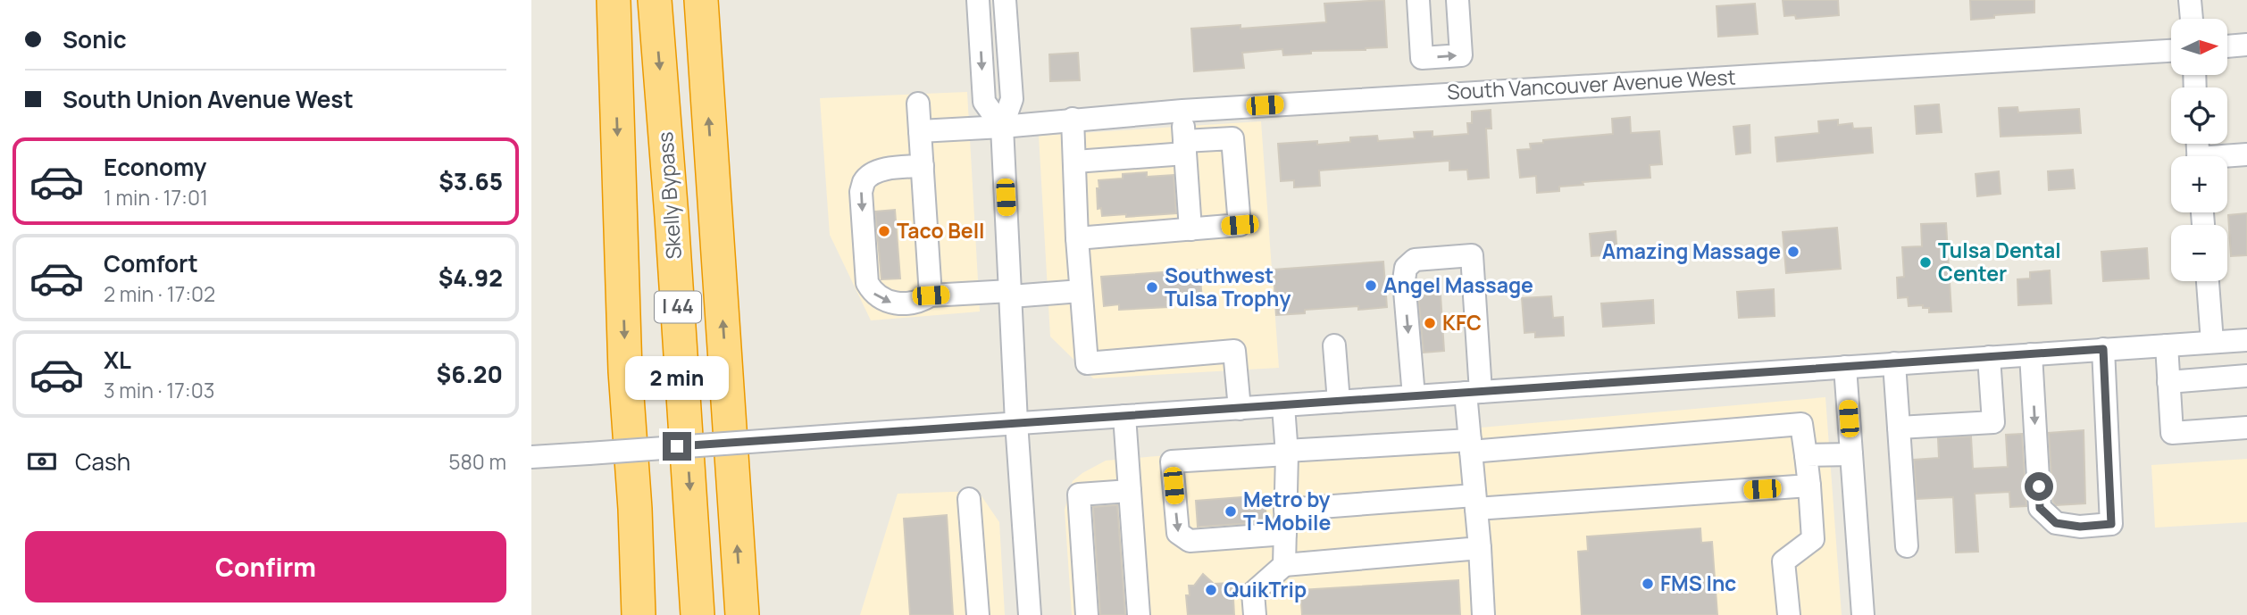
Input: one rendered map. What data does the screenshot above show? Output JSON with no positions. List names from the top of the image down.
{
  "streets": {
    "highway": ["Skelly Bypass", "I 44"],
    "street": ["South Vancouver Avenue West"]
  },
  "places": [
    "Taco Bell",
    "Amazing Massage",
    "Tulsa Dental Center",
    "Angel Massage",
    "Southwest Tulsa Trophy",
    "KFC",
    "Metro by T-Mobile",
    "FMS Inc",
    "QuikTrip"
  ],
  "north": "right",
  "page": {
    "banner": ["Sonic", "South Union Avenue West"],
    "map_buttons": ["+", "−"],
    "list": [
      {
        "name": "Economy",
        "note": "1 min · 17:01",
        "value": "$3.65"
      },
      {
        "name": "Comfort",
        "note": "2 min · 17:02",
        "value": "$4.92"
      },
      {
        "name": "XL",
        "note": "3 min · 17:03",
        "value": "$6.20"
      }
    ],
    "bubble": "2 min",
    "pay": ["Cash", "580 m"],
    "buttons": "Confirm"
  }
}
